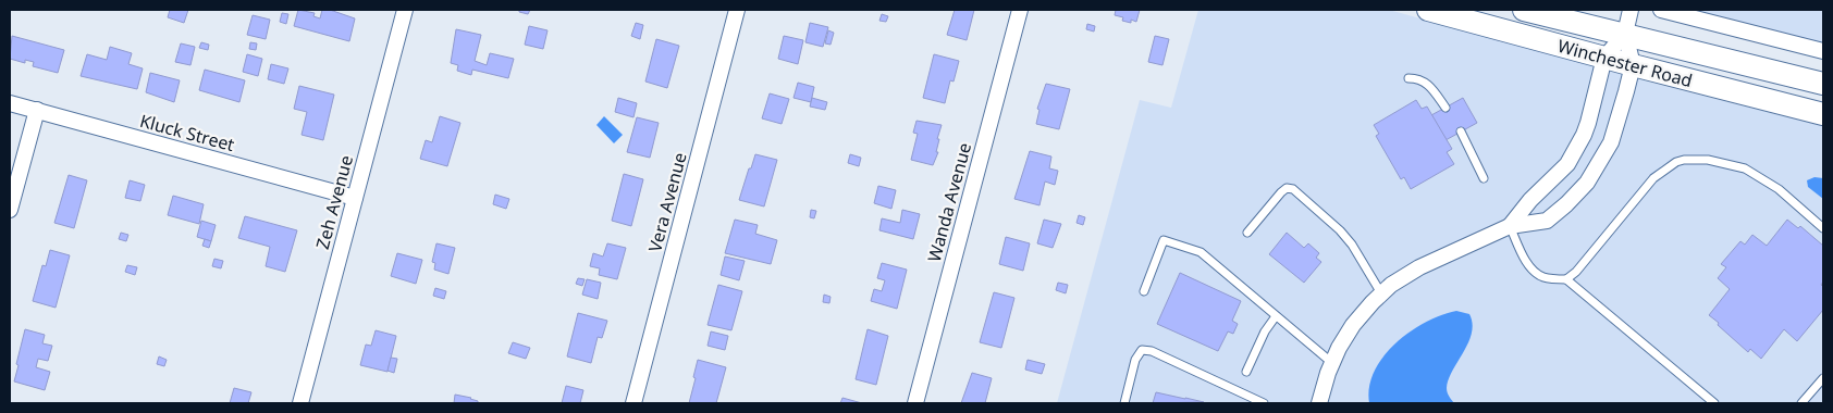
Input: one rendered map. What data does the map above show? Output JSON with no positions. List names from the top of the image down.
{
  "streets": {
    "main road": ["Winchester Road"],
    "street": [
      "Kluck Street",
      "Zeh Avenue",
      "Vera Avenue",
      "Wanda Avenue"
    ]
  },
  "crossings": [
    ["Kluck Street", "Zeh Avenue"]
  ]
}
